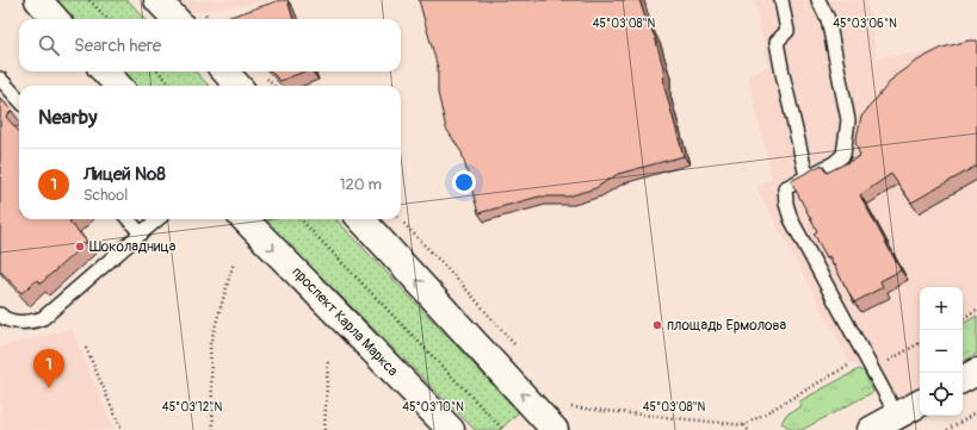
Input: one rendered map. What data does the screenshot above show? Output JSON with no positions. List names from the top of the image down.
{
  "streets": {
    "main road": ["проспект Карла Маркса"]
  },
  "places": ["Шоколадница", "площадь Ермолова"],
  "page": {
    "search": "Search here",
    "heading": "Nearby",
    "list": [
      {
        "mark": "1",
        "name": "Лицей №8",
        "note": "School",
        "value": "120 m"
      }
    ],
    "map_buttons": ["+", "−"],
    "pins": "1"
  },
  "coordinates": [
    "45°03'08\"N",
    "45°03'06\"N",
    "45°03'12\"N",
    "45°03'10\"N"
  ]
}
